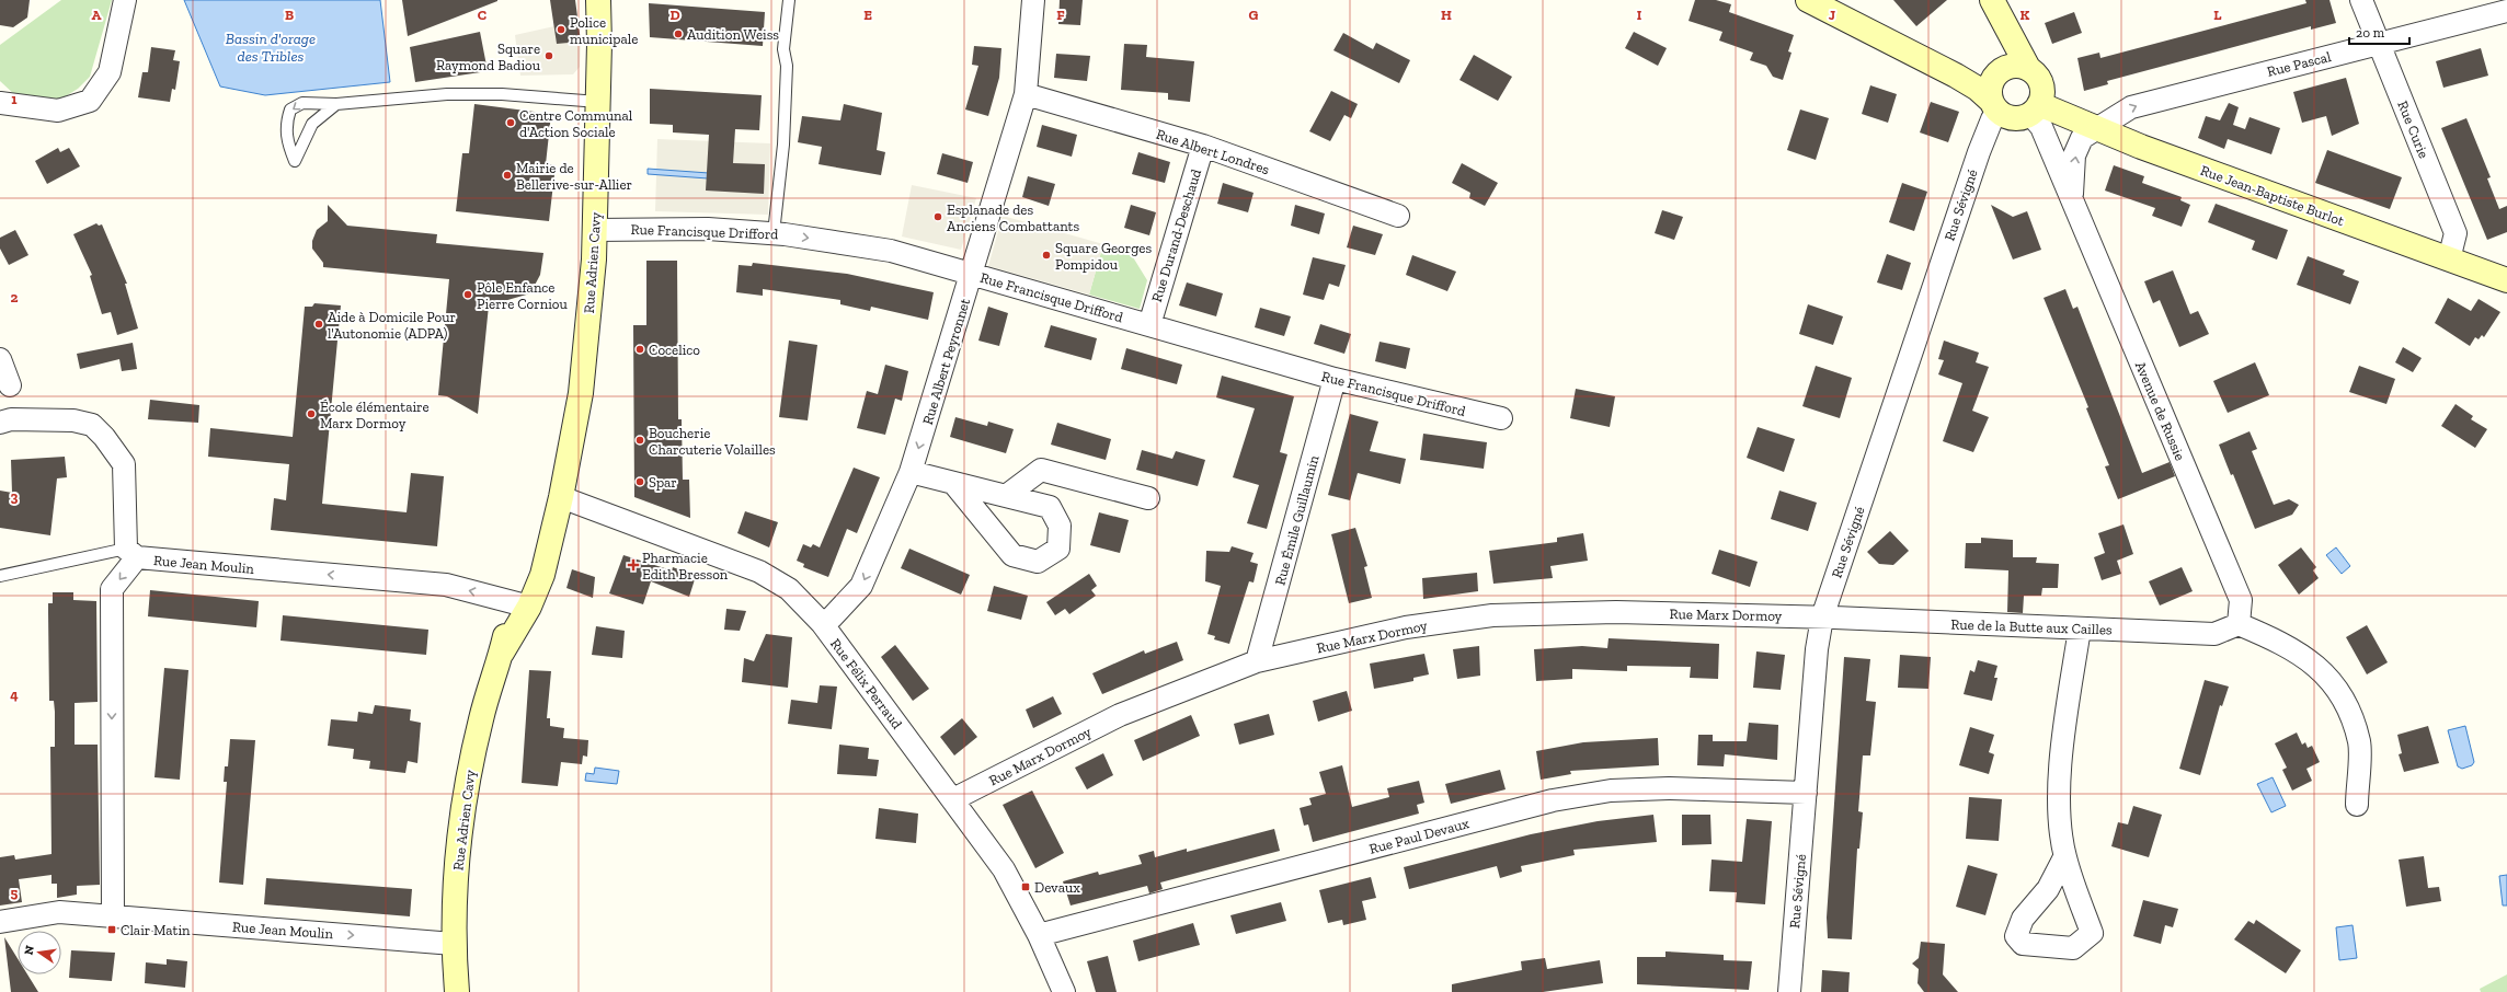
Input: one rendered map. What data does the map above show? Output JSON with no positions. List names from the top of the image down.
{
  "streets": {
    "street": [
      "Rue Pascal",
      "Rue Curie",
      "Rue Albert Londres",
      "Rue Jean-Baptiste Burlot",
      "Rue Sévigné",
      "Rue Francisque Drifford",
      "Rue Durand-Deschaud",
      "Rue Adrien Cavy",
      "Rue Albert Peyronnet",
      "Avenue de Russie",
      "Rue Émile Guillaumin",
      "Rue Jean Moulin",
      "Rue Marx Dormoy",
      "Rue de la Butte aux Cailles",
      "Rue Félix Perraud",
      "Rue Paul Devaux"
    ]
  },
  "crossings": [
    ["Rue Pascal", "Rue Curie"],
    ["Rue Pascal", "Rue Jean-Baptiste Burlot"],
    ["Rue Pascal", "Avenue de Russie"],
    ["Rue Curie", "Rue Jean-Baptiste Burlot"],
    ["Rue Albert Londres", "Rue Durand-Deschaud"],
    ["Rue Albert Londres", "Rue Albert Peyronnet"],
    ["Rue Jean-Baptiste Burlot", "Rue Sévigné"],
    ["Rue Jean-Baptiste Burlot", "Avenue de Russie"],
    ["Rue Sévigné", "Avenue de Russie"],
    ["Rue Sévigné", "Rue Marx Dormoy"],
    ["Rue Sévigné", "Rue de la Butte aux Cailles"],
    ["Rue Sévigné", "Rue Paul Devaux"],
    ["Rue Francisque Drifford", "Rue Durand-Deschaud"],
    ["Rue Francisque Drifford", "Rue Adrien Cavy"],
    ["Rue Francisque Drifford", "Rue Albert Peyronnet"],
    ["Rue Francisque Drifford", "Rue Émile Guillaumin"],
    ["Rue Adrien Cavy", "Rue Jean Moulin"],
    ["Rue Adrien Cavy", "Rue Félix Perraud"],
    ["Rue Albert Peyronnet", "Rue Félix Perraud"],
    ["Avenue de Russie", "Rue de la Butte aux Cailles"],
    ["Rue Émile Guillaumin", "Rue Marx Dormoy"],
    ["Rue Marx Dormoy", "Rue de la Butte aux Cailles"],
    ["Rue Marx Dormoy", "Rue Félix Perraud"],
    ["Rue Félix Perraud", "Rue Paul Devaux"]
  ],
  "one_way": ["Rue Pascal", "Rue Albert Peyronnet"],
  "water": ["Bassin d'orage des Tribles"],
  "places": {
    "other": [
      "Police municipale",
      "Audition Weiss",
      "Square Raymond Badiou",
      "Centre Communal d'Action Sociale",
      "Mairie de Bellerive-sur-Allier",
      "Esplanade des Anciens Combattants",
      "Square Georges Pompidou",
      "Pôle Enfance Pierre Corniou",
      "Aide à Domicile Pour l'Autonomie (ADPA)",
      "Cocelico",
      "École élémentaire Marx Dormoy",
      "Boucherie Charcuterie Volailles",
      "Spar"
    ],
    "health": ["Pharmacie Edith Bresson"],
    "transit": ["Devaux", "Clair Matin"]
  },
  "scale_bar": "20 m",
  "north": "left",
  "grid": {
    "columns": [
      "A",
      "B",
      "C",
      "D",
      "E",
      "F",
      "G",
      "H",
      "I",
      "J",
      "K",
      "L"
    ],
    "rows": [
      "1",
      "2",
      "3",
      "4",
      "5"
    ]
  }
}
